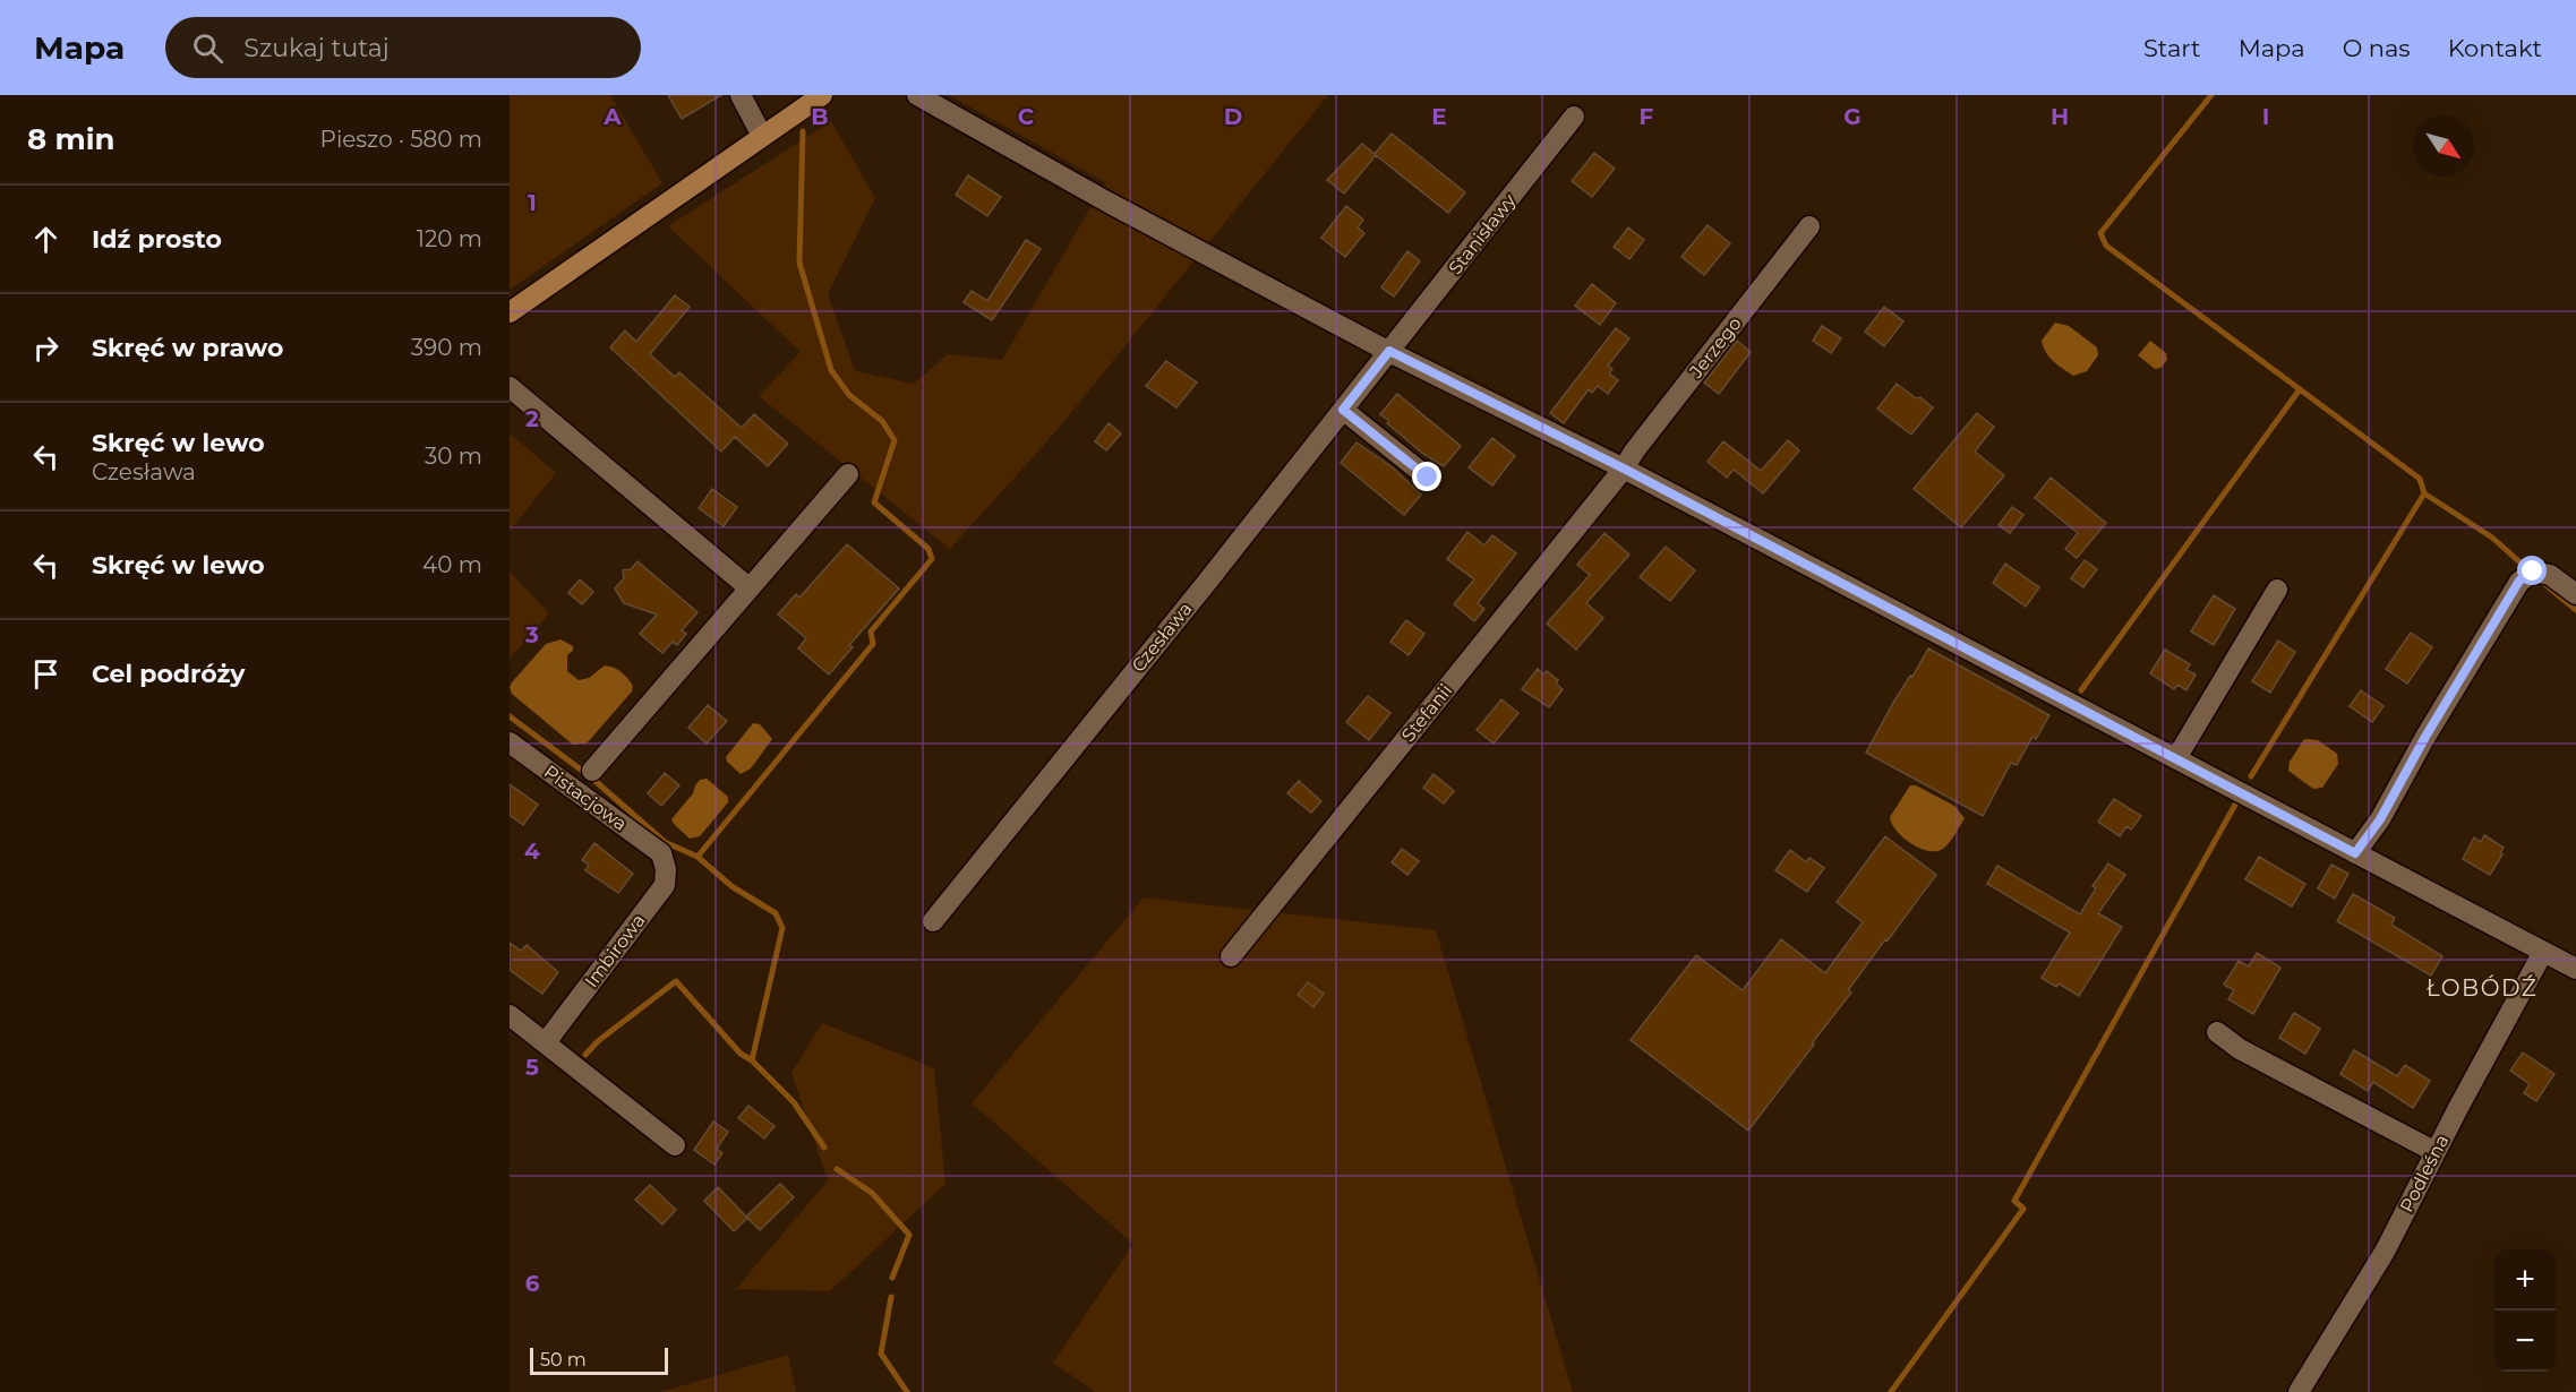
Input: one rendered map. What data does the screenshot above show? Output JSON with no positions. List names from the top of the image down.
{
  "streets": {
    "street": [
      "Stanisławy",
      "Jerzego",
      "Czesława",
      "Stefanii",
      "Pistacjowa",
      "Imbirowa",
      "Podleśna"
    ]
  },
  "crossings": [
    ["Stanisławy", "Czesława"],
    ["Jerzego", "Stefanii"],
    ["Pistacjowa", "Imbirowa"]
  ],
  "districts": ["ŁOBÓDŹ"],
  "scale_bar": "50 m",
  "north": "bottom right",
  "page": {
    "header": "Mapa",
    "search": "Szukaj tutaj",
    "nav": [
      "Start",
      "Mapa",
      "O nas",
      "Kontakt"
    ],
    "heading": ["8 min", "Pieszo · 580 m"],
    "list": [
      ["Idź prosto", "120 m"],
      ["Skręć w prawo", "390 m"],
      ["Skręć w lewo", "Czesława", "30 m"],
      ["Skręć w lewo", "40 m"],
      "Cel podróży"
    ],
    "map_buttons": ["+", "−"],
    "scale": "50 m"
  },
  "grid": {
    "columns": [
      "A",
      "B",
      "C",
      "D",
      "E",
      "F",
      "G",
      "H",
      "I"
    ],
    "rows": [
      "1",
      "2",
      "3",
      "4",
      "5",
      "6"
    ]
  }
}
